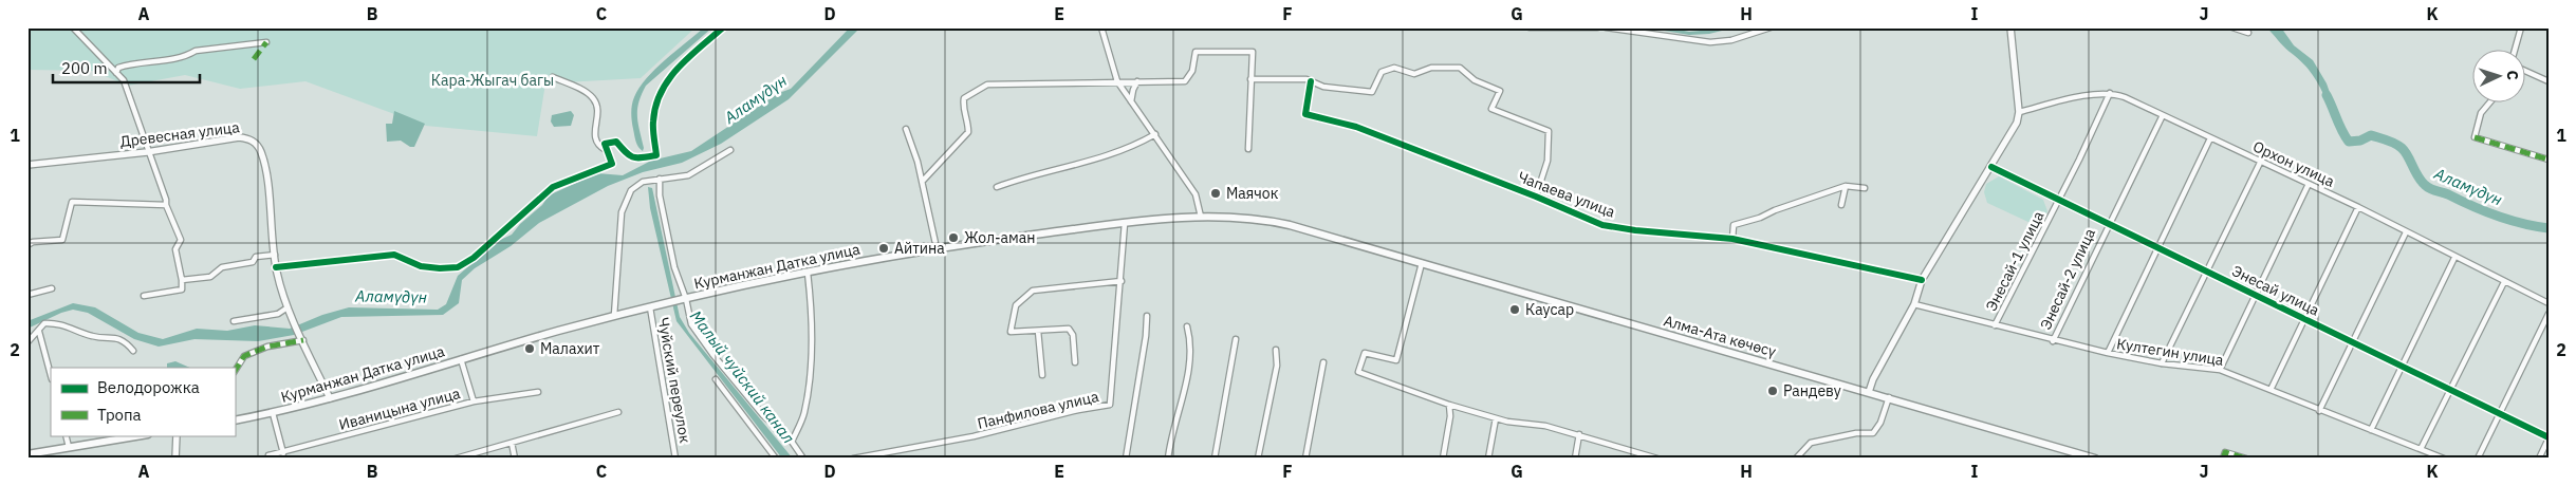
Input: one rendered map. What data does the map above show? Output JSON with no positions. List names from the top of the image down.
{
  "streets": {
    "main road": ["Курманжан Датка улица", "Алма-Ата көчөсү"],
    "street": [
      "Древесная улица",
      "Орхон улица",
      "Чапаева улица",
      "Энесай-1 улица",
      "Энесай-2 улица",
      "Энесай улица",
      "Култегин улица",
      "Чуйский переулок",
      "Иваницына улица",
      "Панфилова улица"
    ]
  },
  "crossings": [
    ["Древесная улица", "Курманжан Датка улица"],
    ["Орхон улица", "Энесай-1 улица"],
    ["Орхон улица", "Энесай-2 улица"],
    ["Энесай-1 улица", "Энесай улица"],
    ["Энесай-1 улица", "Култегин улица"],
    ["Курманжан Датка улица", "Алма-Ата көчөсү"],
    ["Курманжан Датка улица", "Чуйский переулок"],
    ["Курманжан Датка улица", "Панфилова улица"],
    ["Энесай-2 улица", "Энесай улица"],
    ["Энесай-2 улица", "Култегин улица"]
  ],
  "water": ["Аламүдүн", "Малый чуйский канал"],
  "parks": ["Кара-Жыгач багы"],
  "places": [
    "Маячок",
    "Жол-аман",
    "Айтина",
    "Каусар",
    "Малахит",
    "Рандеву"
  ],
  "legend": ["Велодорожка", "Тропа"],
  "scale_bar": "200 m",
  "north": "right",
  "grid": {
    "columns": [
      "A",
      "B",
      "C",
      "D",
      "E",
      "F",
      "G",
      "H",
      "I",
      "J",
      "K"
    ],
    "rows": ["1", "2"]
  }
}
